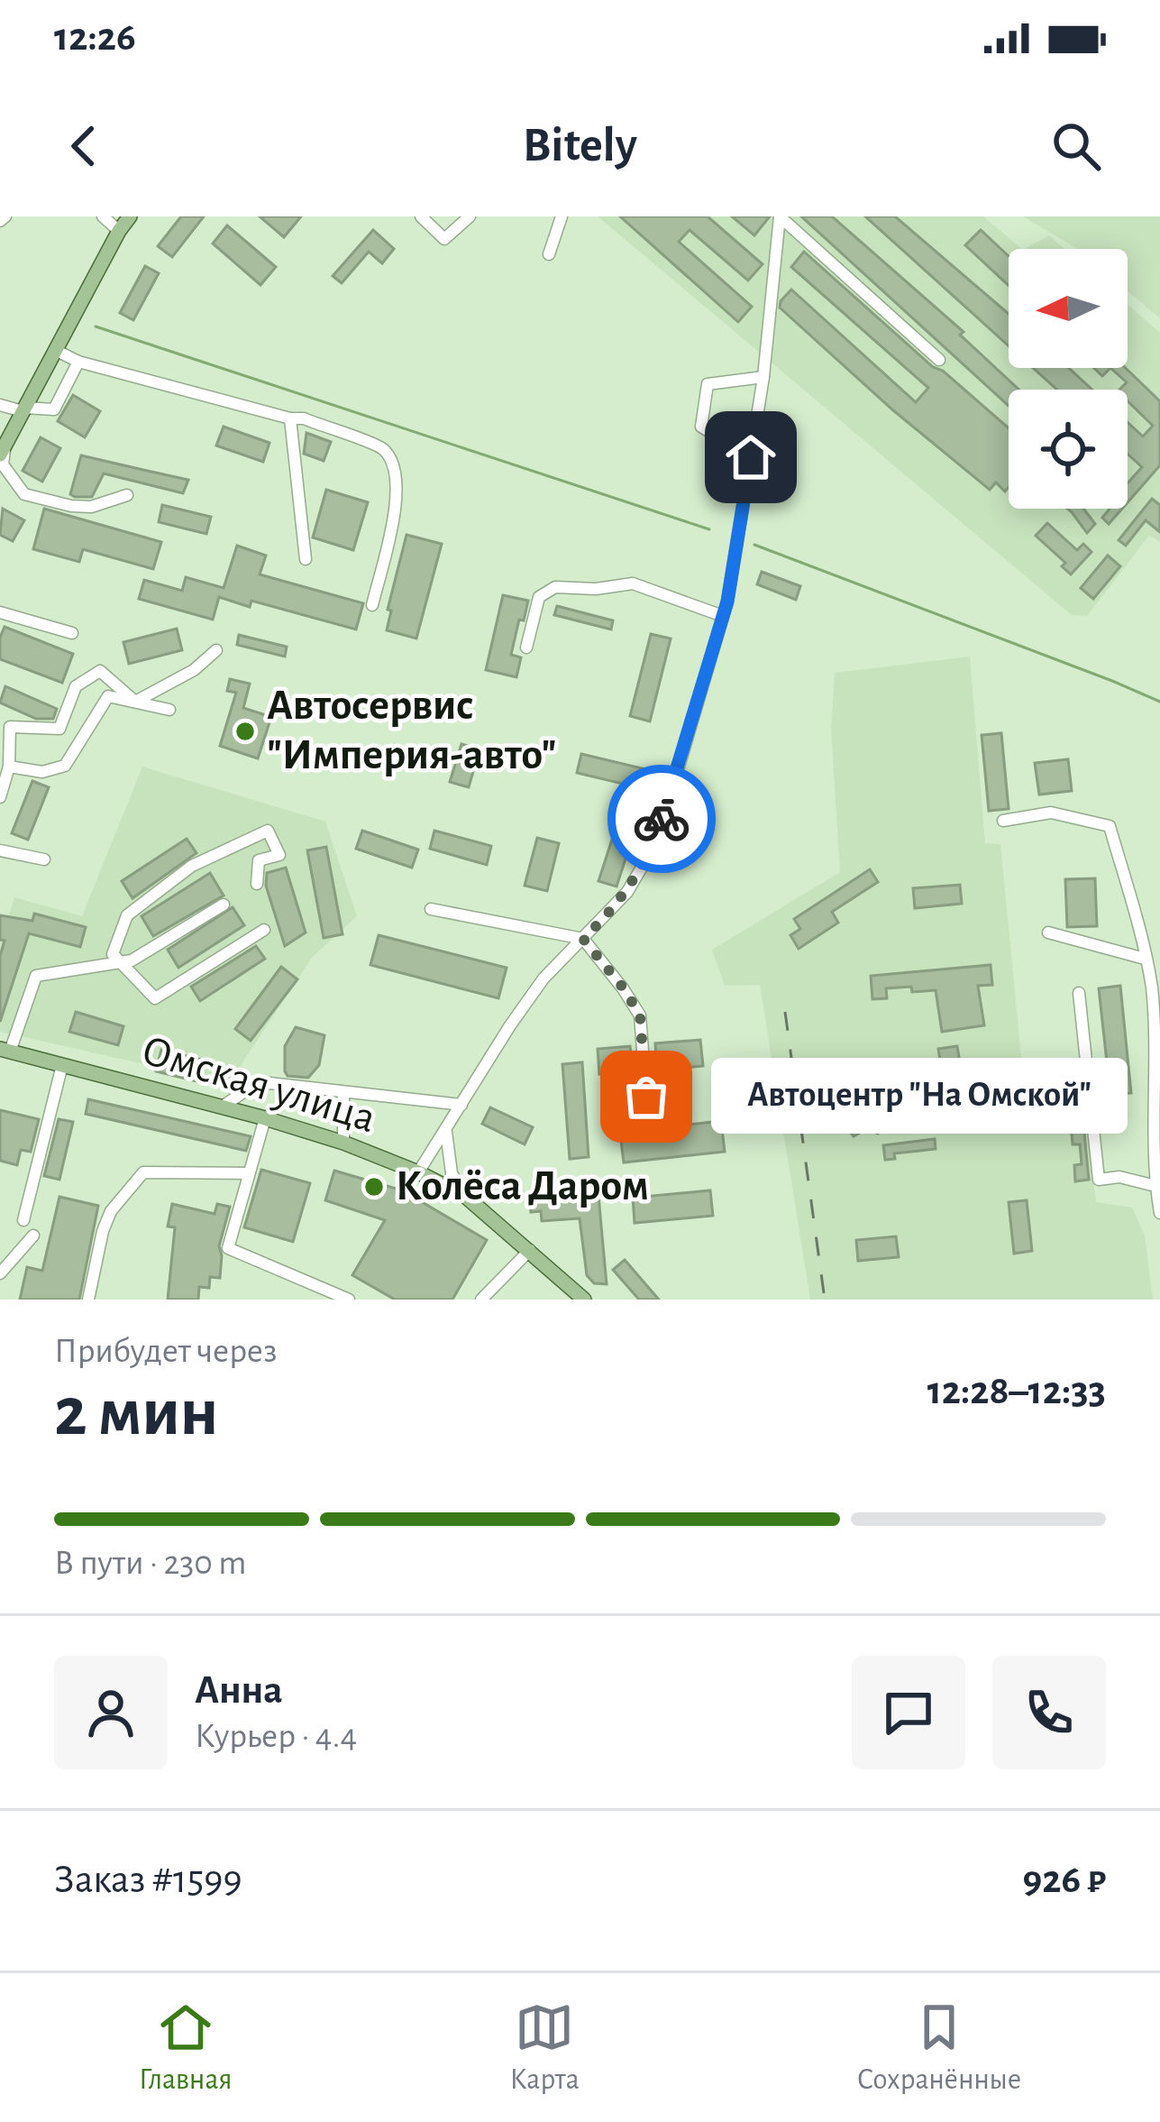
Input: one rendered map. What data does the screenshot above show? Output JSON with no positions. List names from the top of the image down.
{
  "streets": {
    "main road": ["Омская улица"]
  },
  "places": ["Автосервис \"Империя-авто\"", "Автоцентр \"На Омской\"", "Колёса Даром"],
  "north": "left",
  "page": {
    "status": "12:26",
    "header": "Bitely",
    "bubble": "Автоцентр \"На Омской\"",
    "heading": ["2 мин", "Прибудет через", "12:28–12:33"],
    "panel": [
      "Анна",
      "Курьер · 4.4",
      "Заказ #1599",
      "926 ₽"
    ],
    "bar": "В пути · 230 m",
    "tabs": ["Главная", "Карта", "Сохранённые"]
  }
}
